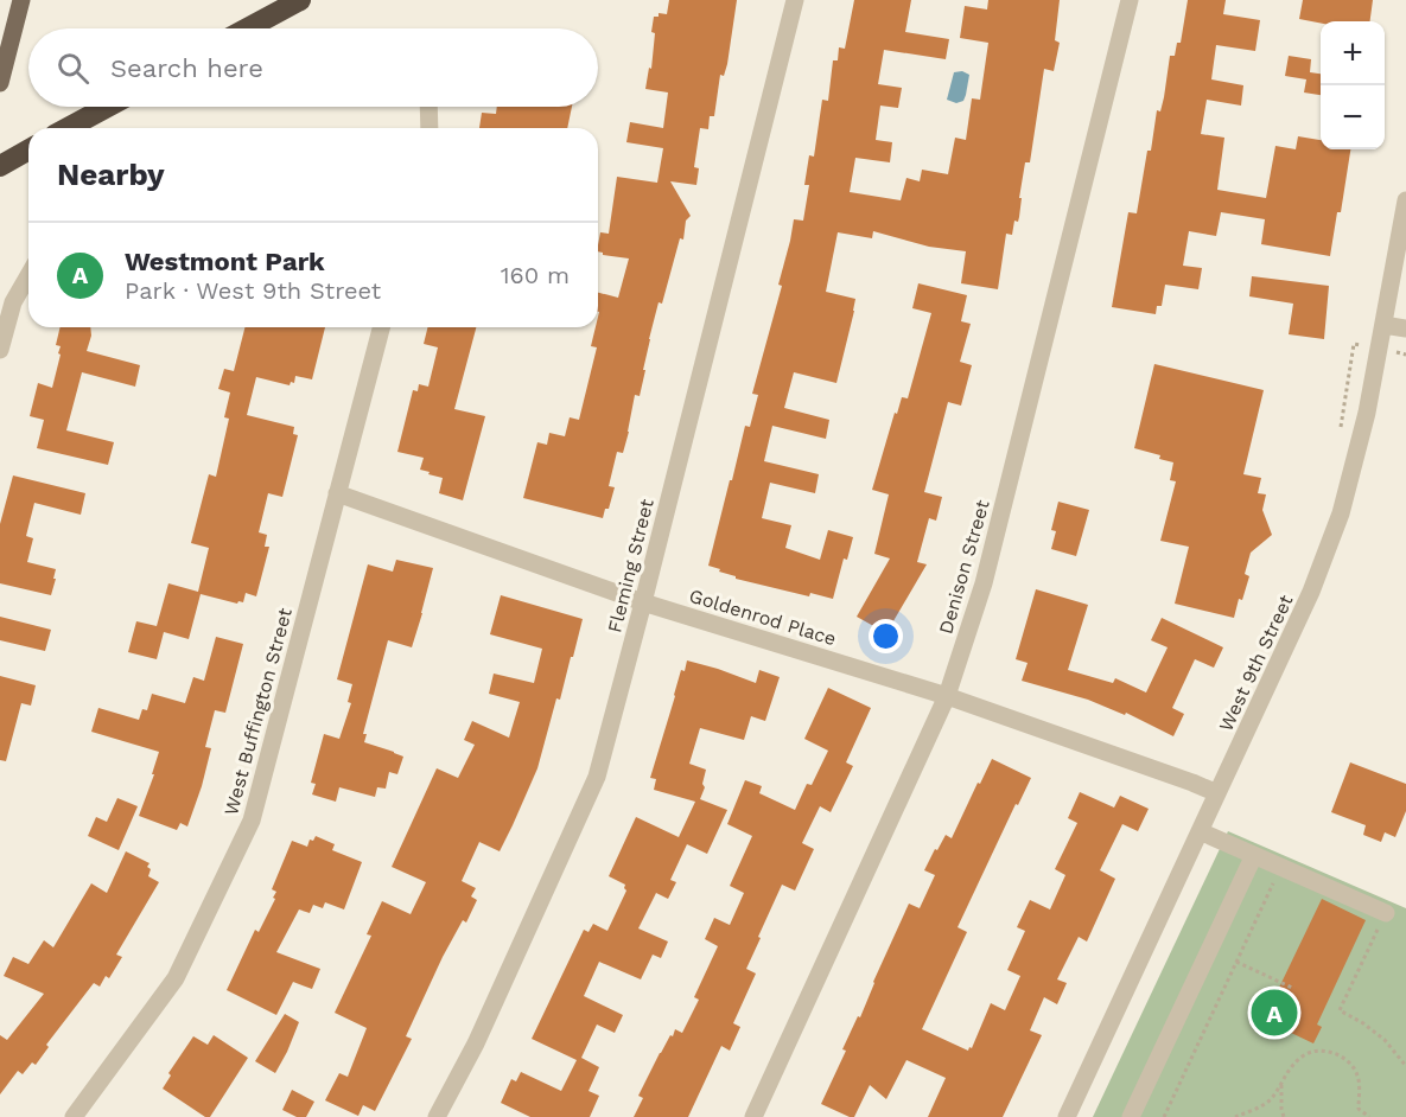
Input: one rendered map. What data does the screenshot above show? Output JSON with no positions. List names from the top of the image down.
{
  "streets": {
    "street": [
      "Fleming Street",
      "Denison Street",
      "Goldenrod Place",
      "West 9th Street",
      "West Buffington Street"
    ]
  },
  "crossings": [
    ["Fleming Street", "Goldenrod Place"],
    ["Denison Street", "Goldenrod Place"],
    ["Goldenrod Place", "West 9th Street"],
    ["Goldenrod Place", "West Buffington Street"]
  ],
  "page": {
    "map_buttons": ["+", "−"],
    "search": "Search here",
    "heading": "Nearby",
    "list": [
      {
        "mark": "A",
        "name": "Westmont Park",
        "note": "Park · West 9th Street",
        "value": "160 m"
      }
    ],
    "pins": "A"
  }
}
